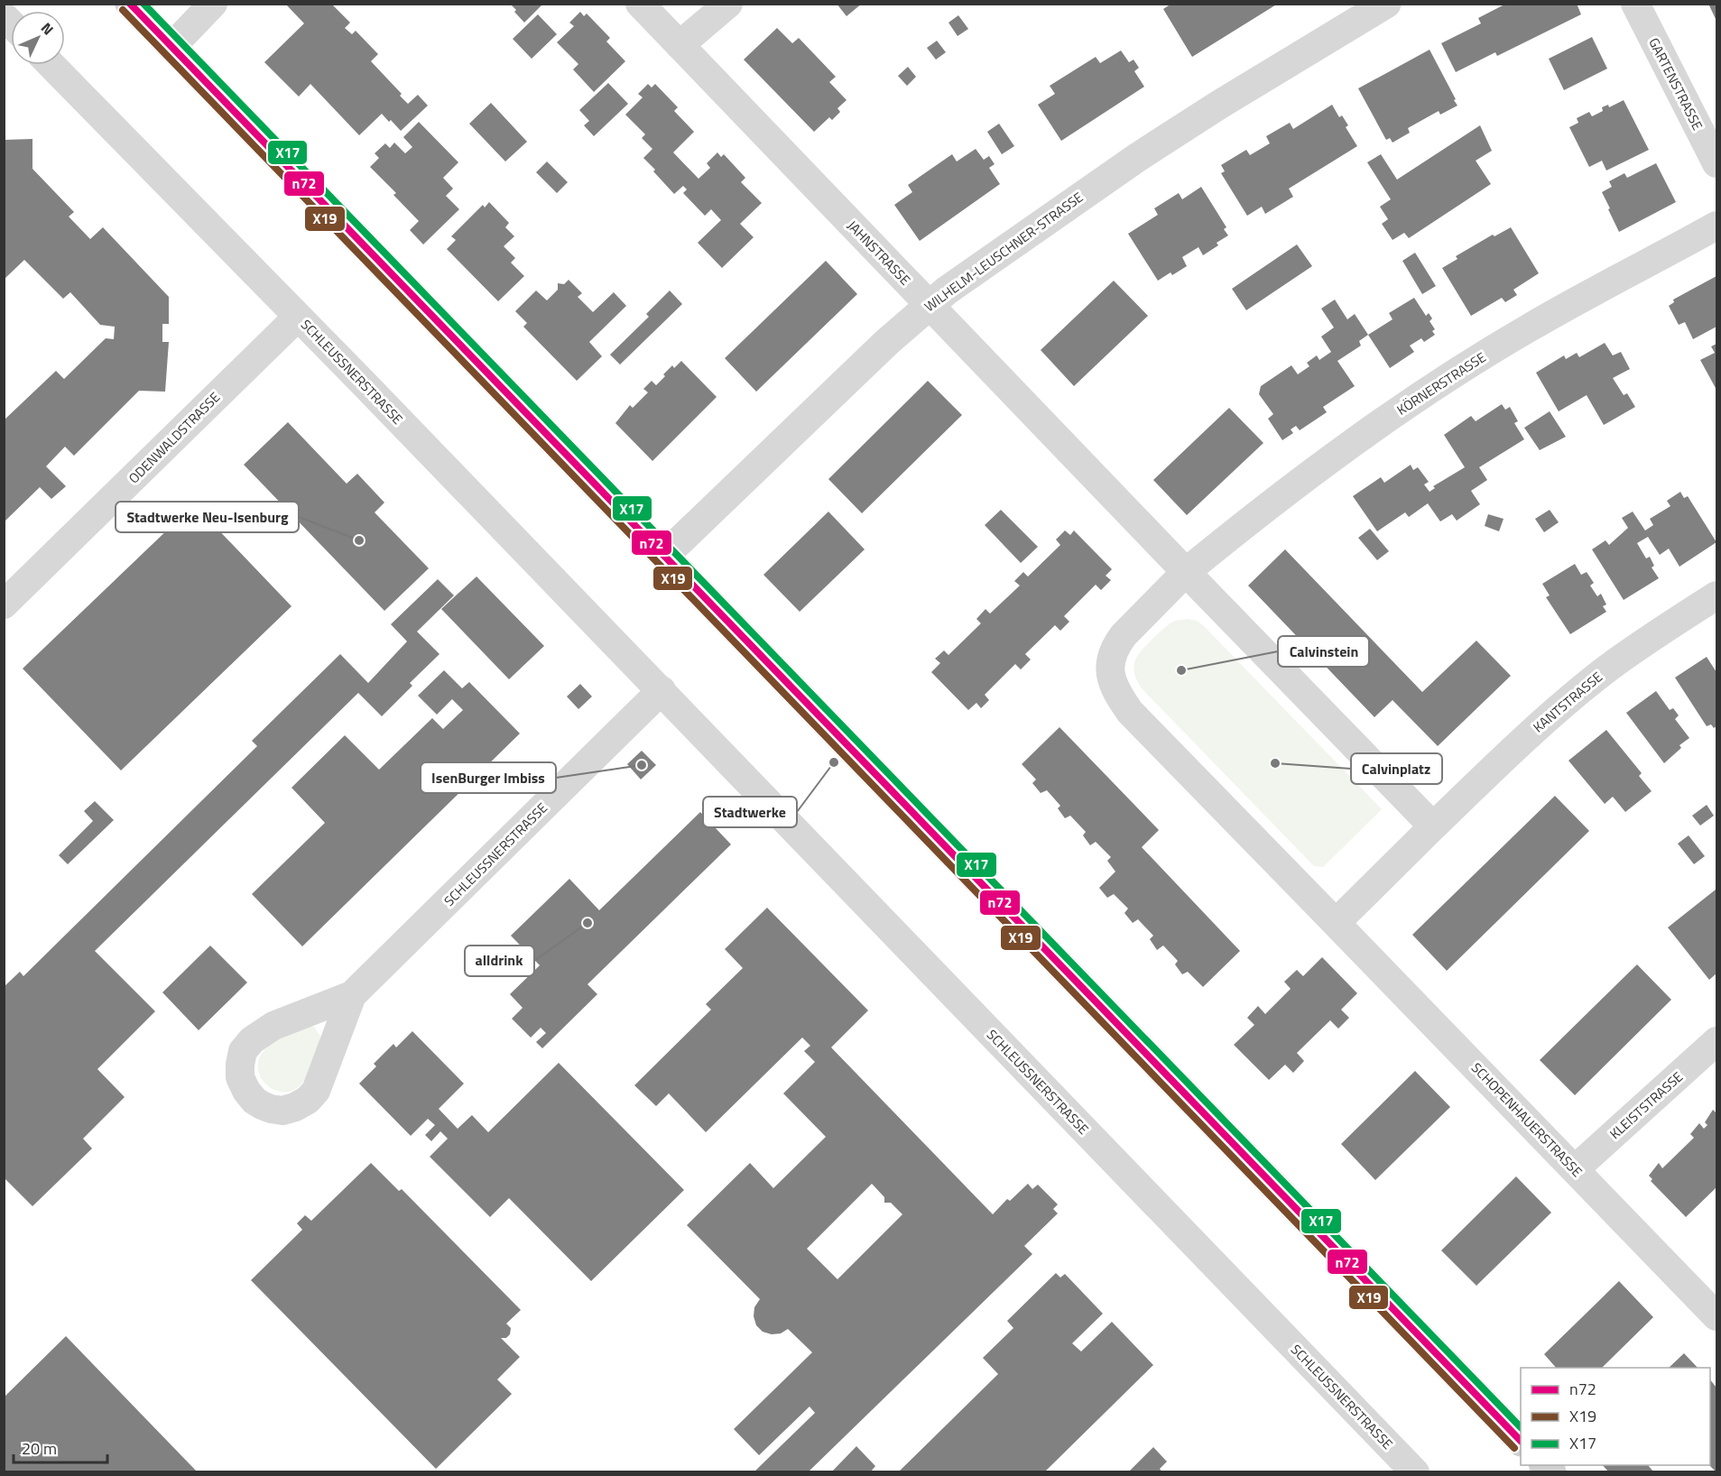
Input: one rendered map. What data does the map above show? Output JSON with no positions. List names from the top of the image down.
{
  "streets": {
    "street": [
      "GARTENSTRASSE",
      "WILHELM-LEUSCHNER-STRASSE",
      "JAHNSTRASSE",
      "SCHLEUSSNERSTRASSE",
      "KÖRNERSTRASSE",
      "ODENWALDSTRASSE",
      "KANTSTRASSE",
      "KLEISTSTRASSE",
      "SCHOPENHAUERSTRASSE"
    ]
  },
  "crossings": [
    ["WILHELM-LEUSCHNER-STRASSE", "JAHNSTRASSE"],
    ["JAHNSTRASSE", "KÖRNERSTRASSE"],
    ["JAHNSTRASSE", "KANTSTRASSE"],
    ["SCHLEUSSNERSTRASSE", "ODENWALDSTRASSE"],
    ["KÖRNERSTRASSE", "KANTSTRASSE"],
    ["KÖRNERSTRASSE", "SCHOPENHAUERSTRASSE"],
    ["KANTSTRASSE", "SCHOPENHAUERSTRASSE"],
    ["KLEISTSTRASSE", "SCHOPENHAUERSTRASSE"]
  ],
  "places": [
    "Stadtwerke Neu-Isenburg",
    "Calvinstein",
    "Stadtwerke",
    "Calvinplatz",
    "IsenBurger Imbiss",
    "alldrink"
  ],
  "lines": ["transit line n72", "transit line X17", "transit line X19"],
  "legend": ["n72", "X19", "X17"],
  "scale_bar": "20 m",
  "north": "top right"
}
